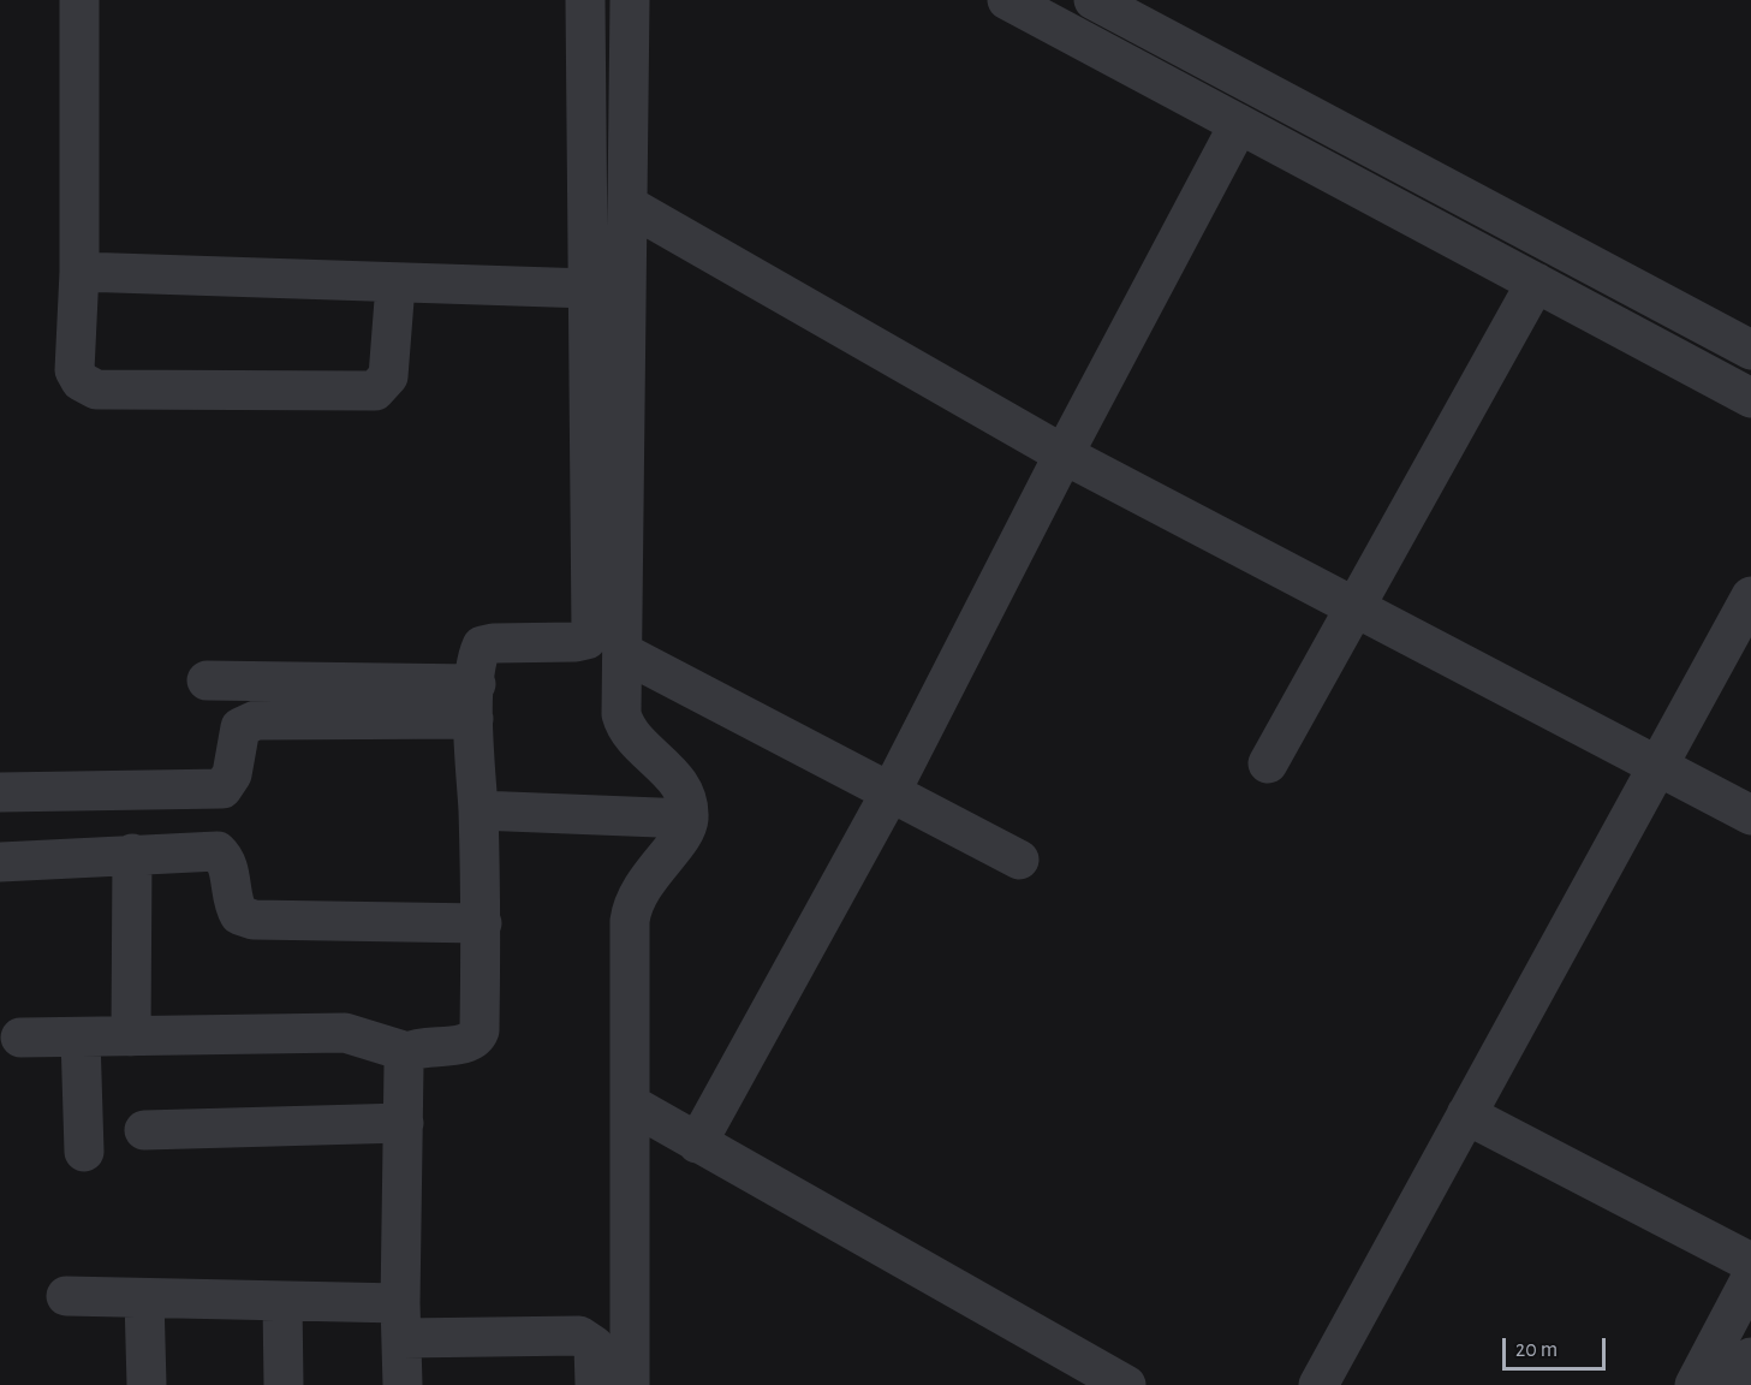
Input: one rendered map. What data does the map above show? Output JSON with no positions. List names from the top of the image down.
{
  "scale_bar": "20 m"
}
